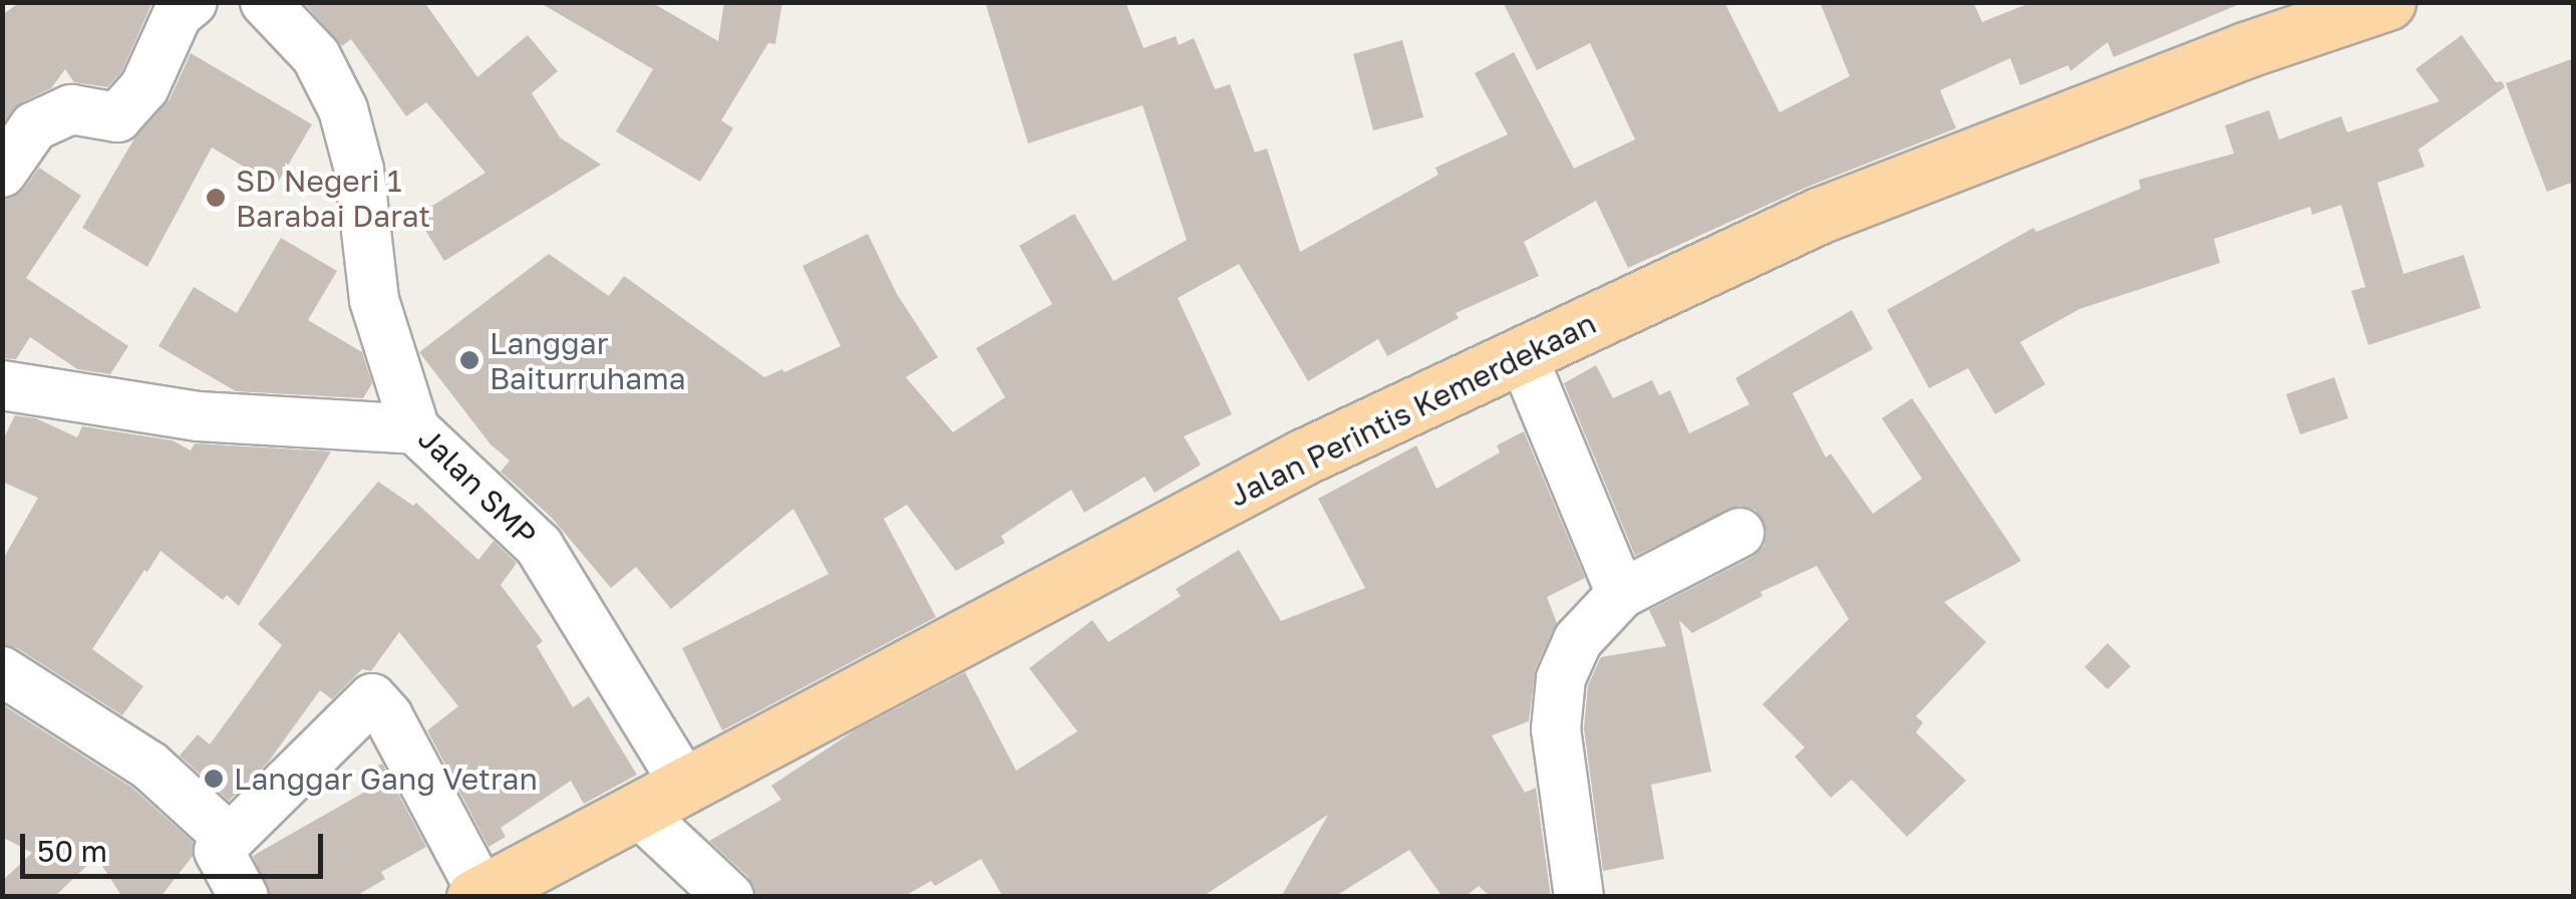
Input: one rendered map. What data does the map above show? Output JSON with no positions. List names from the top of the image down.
{
  "streets": {
    "main road": ["Jalan Perintis Kemerdekaan"],
    "street": ["Jalan SMP"]
  },
  "crossings": [
    ["Jalan Perintis Kemerdekaan", "Jalan SMP"]
  ],
  "places": ["SD Negeri 1 Barabai Darat", "Langgar Baiturruhama", "Langgar Gang Vetran"],
  "scale_bar": "50 m"
}
